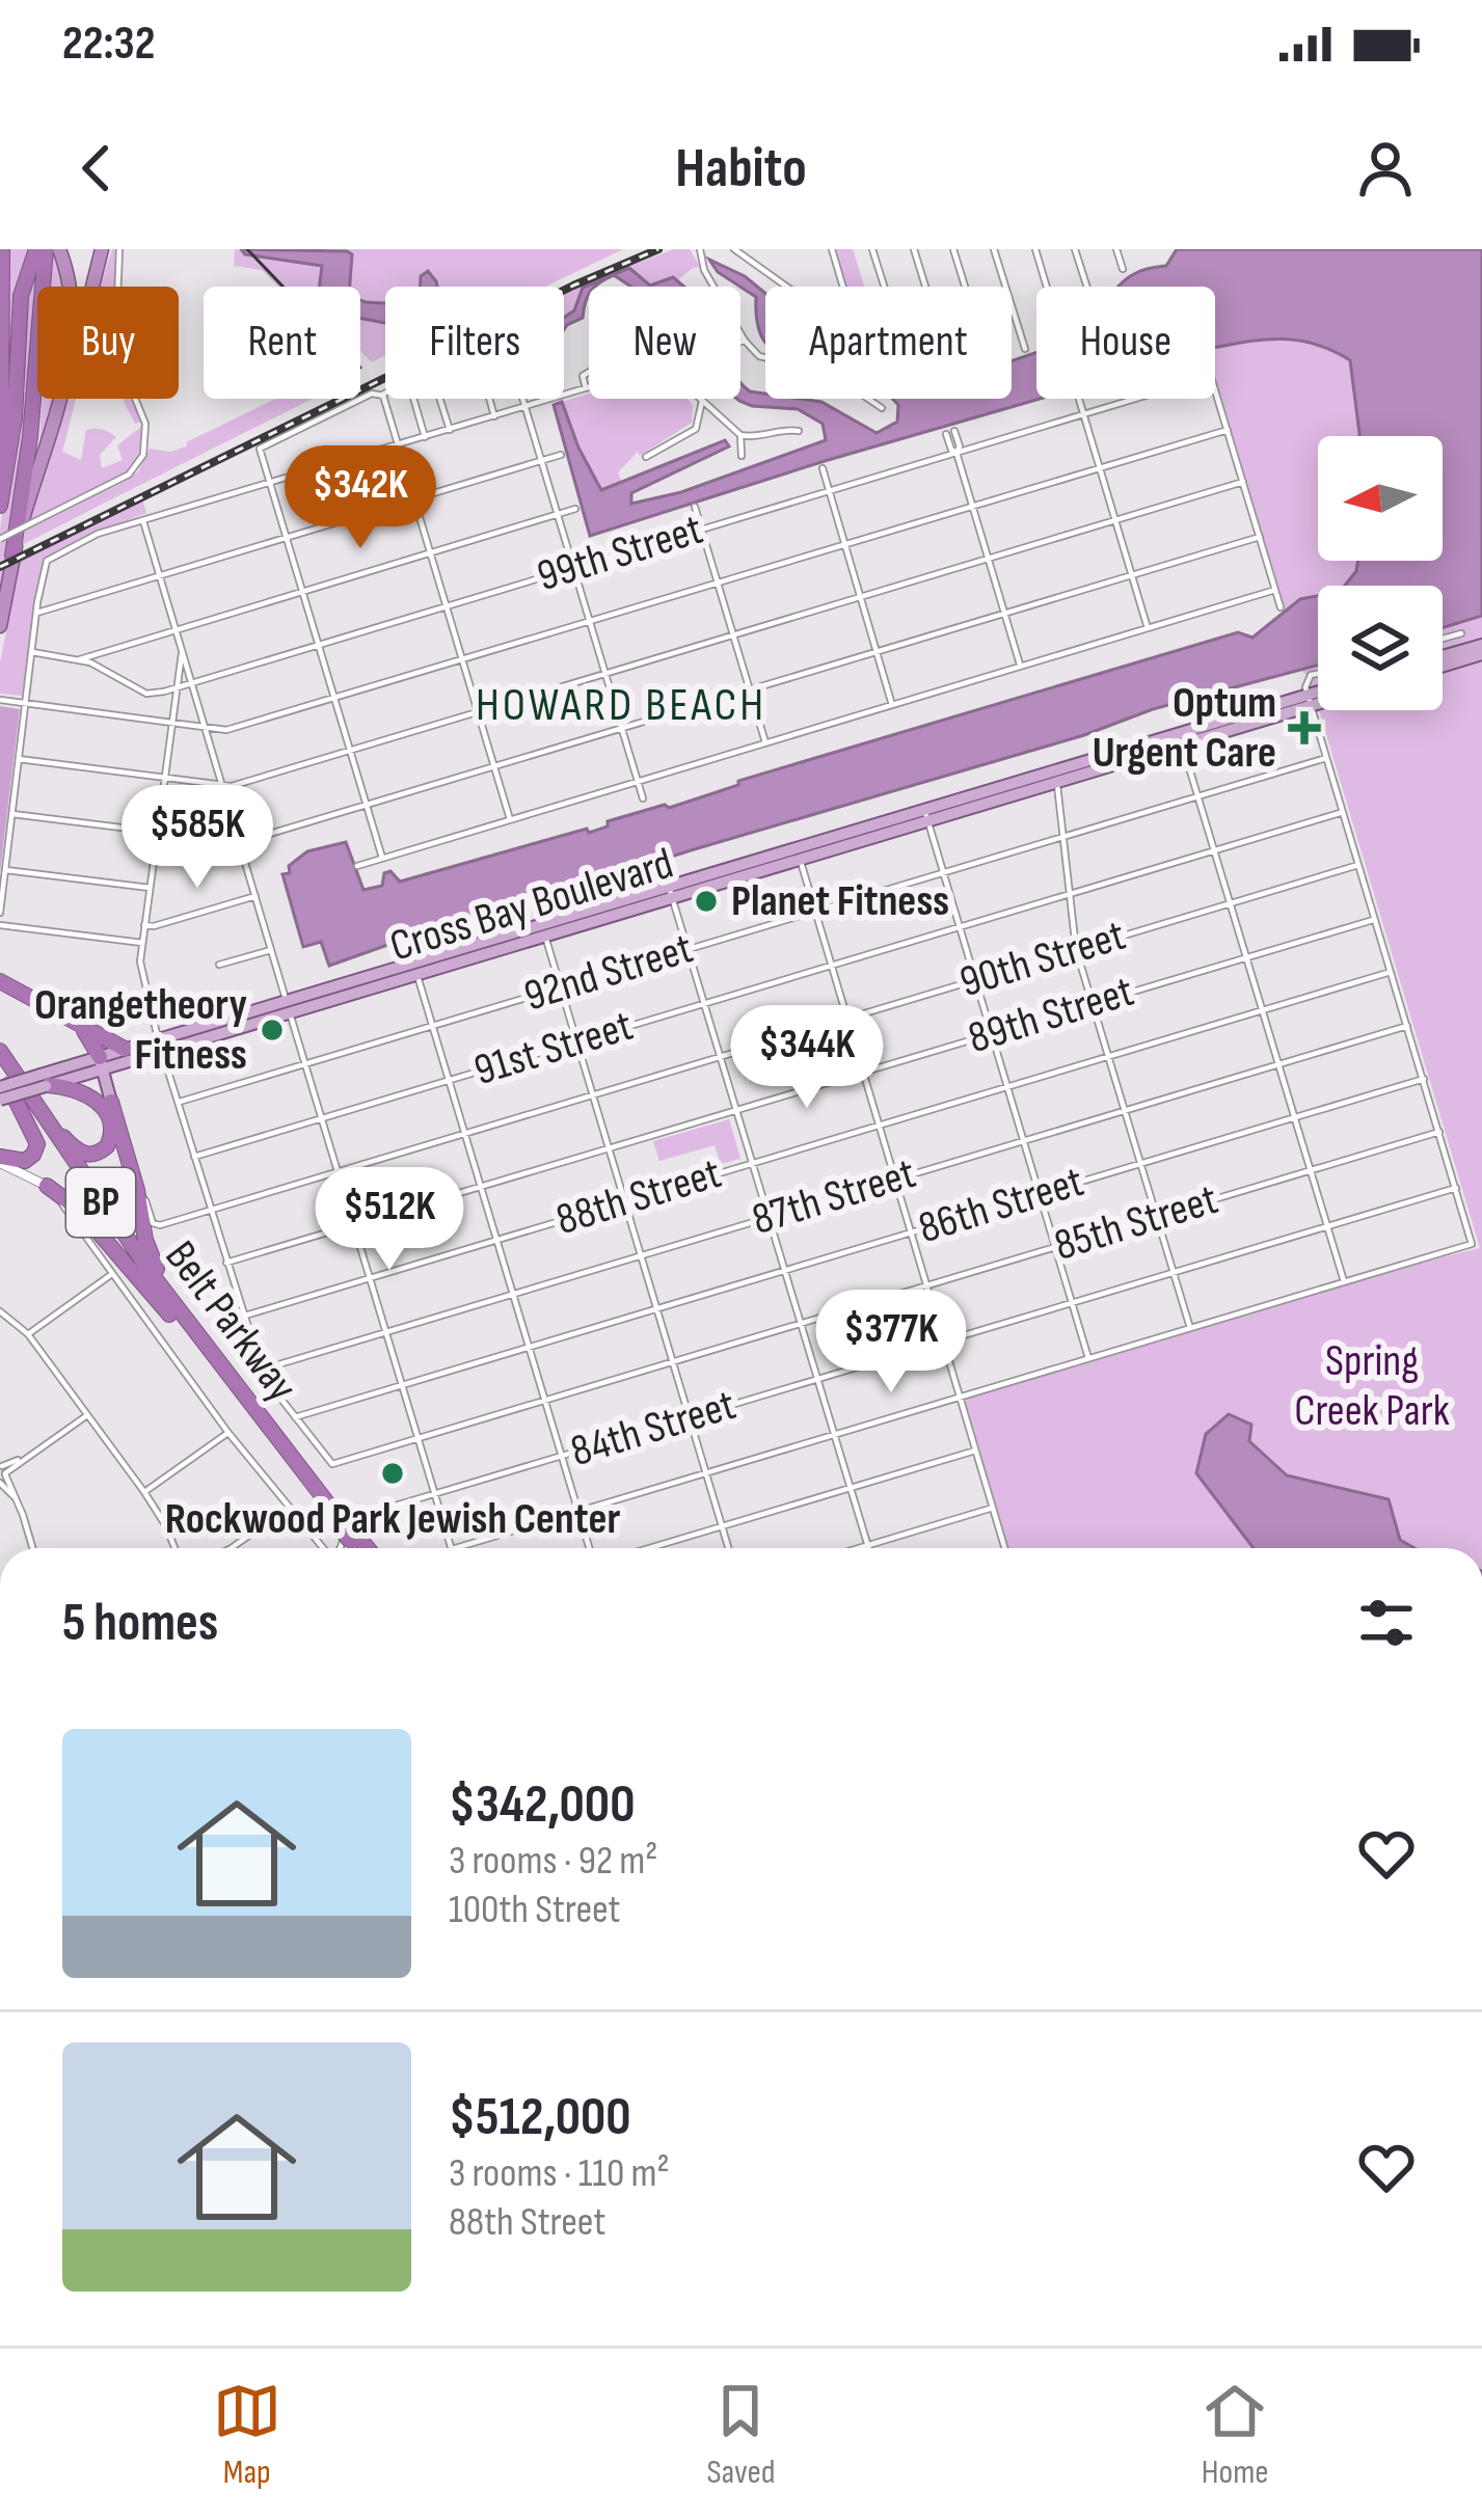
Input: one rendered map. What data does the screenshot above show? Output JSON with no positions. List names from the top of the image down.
{
  "streets": {
    "highway": ["BP", "Belt Parkway"],
    "main road": ["Cross Bay Boulevard"],
    "street": [
      "99th Street",
      "90th Street",
      "92nd Street",
      "89th Street",
      "91st Street",
      "88th Street",
      "87th Street",
      "86th Street",
      "85th Street",
      "84th Street"
    ]
  },
  "crossings": [
    ["Cross Bay Boulevard", "Belt Parkway"],
    ["86th Street", "85th Street"],
    ["Belt Parkway", "84th Street"]
  ],
  "districts": ["HOWARD BEACH"],
  "parks": ["Spring Creek Park"],
  "places": {
    "health": ["Optum Urgent Care"],
    "other": ["Planet Fitness", "Orangetheory Fitness", "Rockwood Park Jewish Center"]
  },
  "north": "left",
  "page": {
    "status": "22:32",
    "header": "Habito",
    "chip": [
      "Buy",
      "Rent",
      "Filters",
      "New",
      "Apartment",
      "House"
    ],
    "price": [
      "$342K",
      "$585K",
      "$344K",
      "$512K",
      "$377K"
    ],
    "heading": "5 homes",
    "list": [
      {
        "name": "$342,000",
        "note": "3 rooms · 92 m² · 100th Street"
      },
      {
        "name": "$512,000",
        "note": "3 rooms · 110 m² · 88th Street"
      }
    ],
    "tabs": ["Map", "Saved", "Home"]
  }
}
